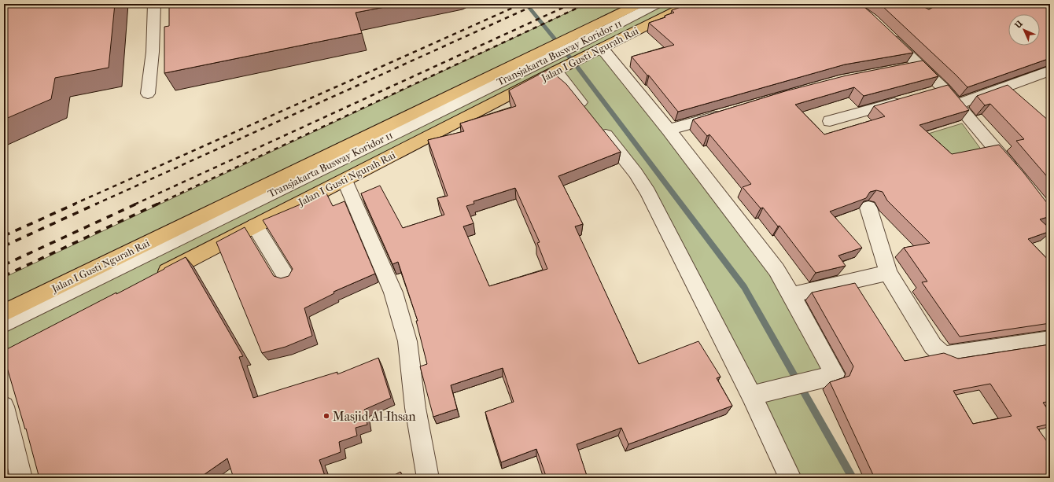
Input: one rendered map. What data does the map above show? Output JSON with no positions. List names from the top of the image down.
{
  "streets": {
    "main road": ["Jalan I Gusti Ngurah Rai"],
    "street": ["Transjakarta Busway Koridor 11"]
  },
  "crossings": [
    ["Transjakarta Busway Koridor 11", "Jalan I Gusti Ngurah Rai"]
  ],
  "places": ["Masjid Al-Ihsan"],
  "north": "top left"
}
